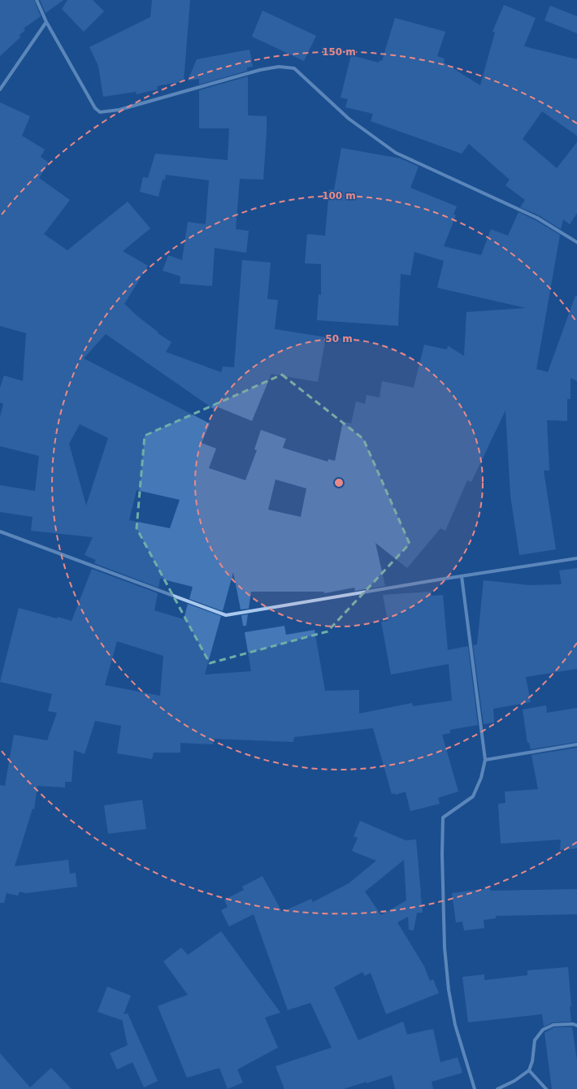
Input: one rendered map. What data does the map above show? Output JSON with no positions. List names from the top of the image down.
{
  "rings": ["150 m", "100 m", "50 m"]
}
